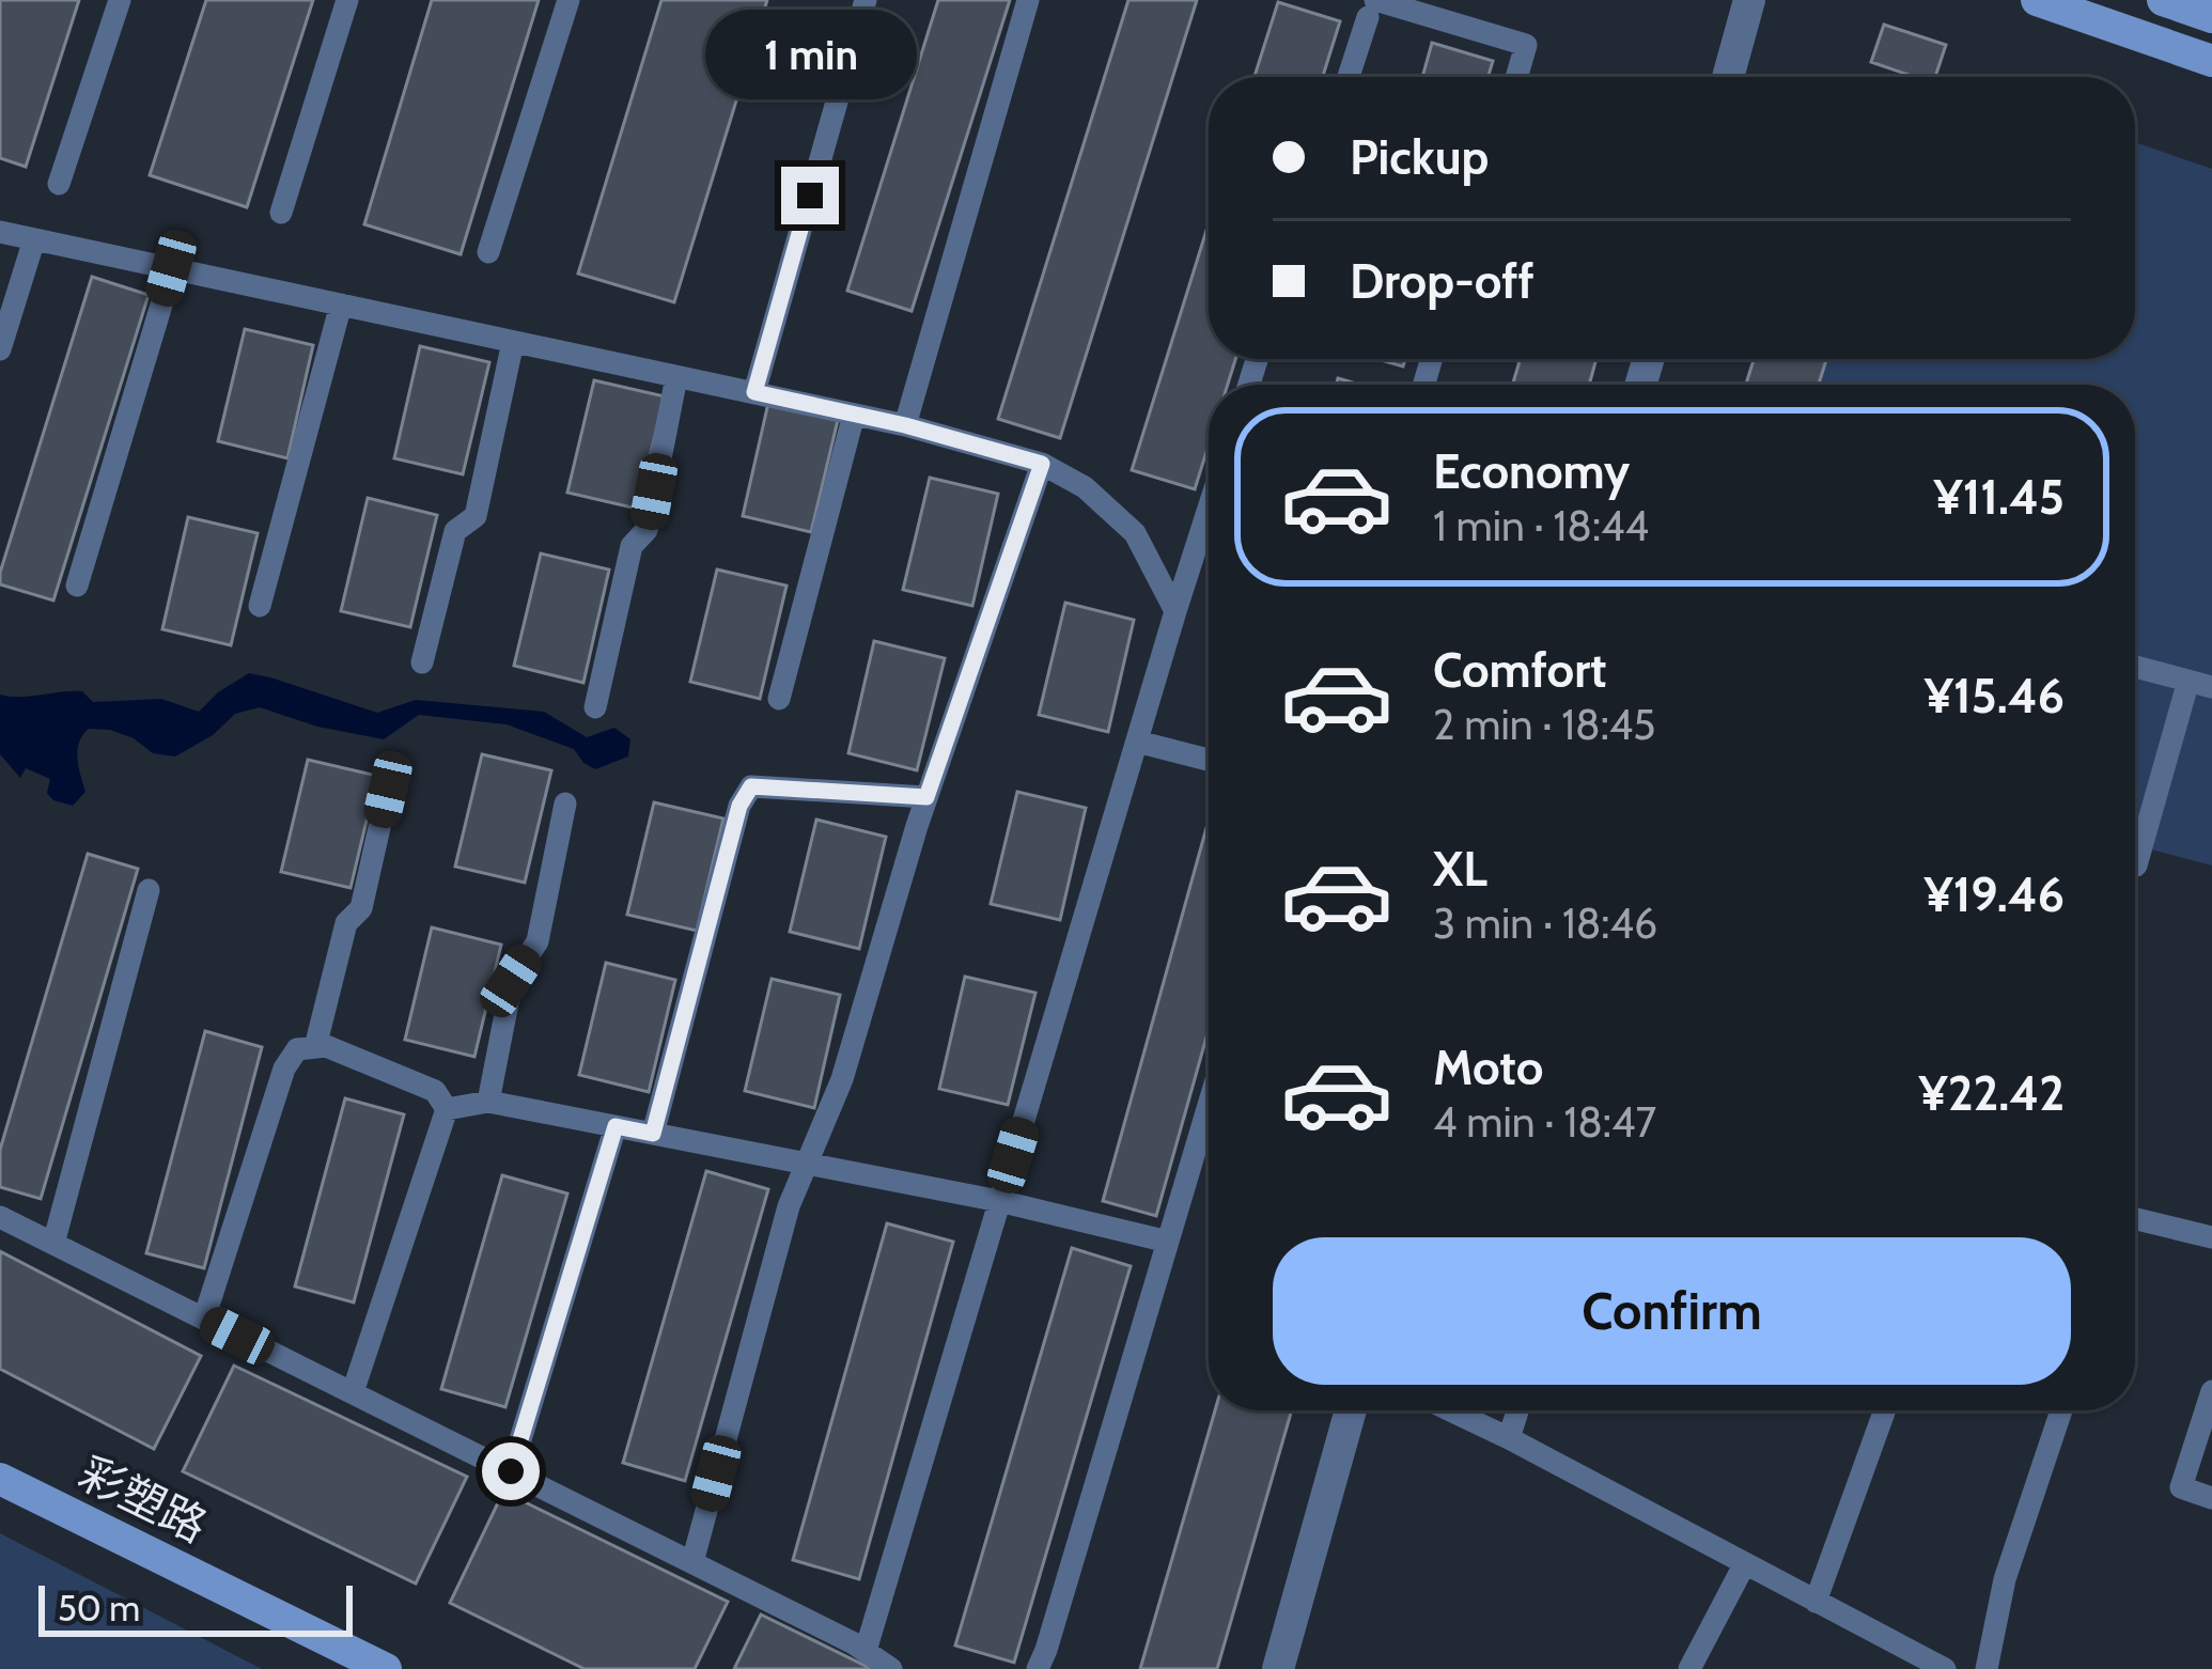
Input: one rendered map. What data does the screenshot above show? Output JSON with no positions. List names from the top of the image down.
{
  "streets": {
    "street": ["彩塑路"]
  },
  "scale_bar": "50 m",
  "page": {
    "bubble": "1 min",
    "banner": ["Pickup", "Drop-off"],
    "list": [
      {
        "name": "Economy",
        "note": "1 min · 18:44",
        "value": "¥11.45"
      },
      {
        "name": "Comfort",
        "note": "2 min · 18:45",
        "value": "¥15.46"
      },
      {
        "name": "XL",
        "note": "3 min · 18:46",
        "value": "¥19.46"
      },
      {
        "name": "Moto",
        "note": "4 min · 18:47",
        "value": "¥22.42"
      }
    ],
    "buttons": "Confirm",
    "scale": "50 m"
  }
}
